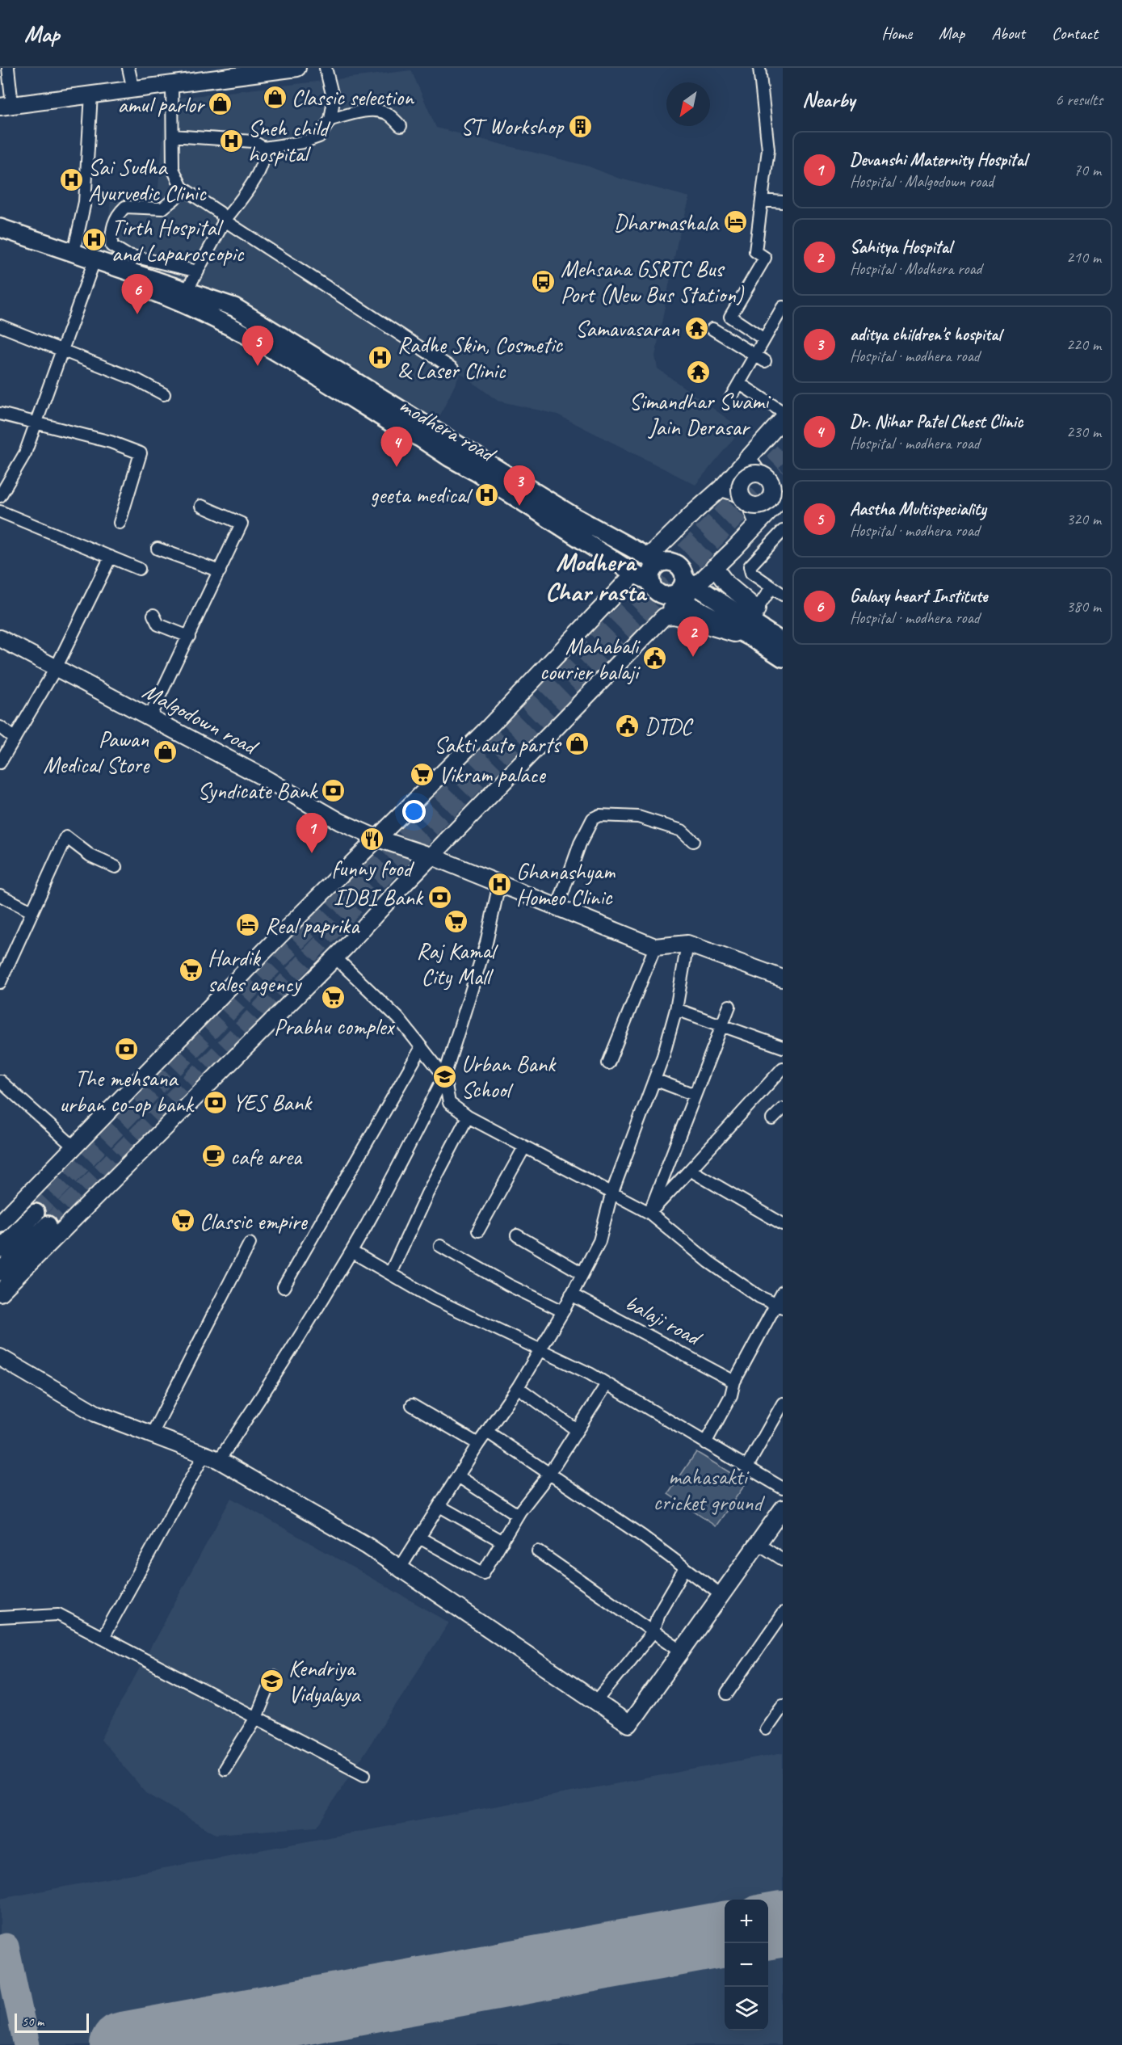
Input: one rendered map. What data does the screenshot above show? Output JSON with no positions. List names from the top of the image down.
{
  "streets": {
    "main road": ["modhera road"],
    "street": ["Malgodown road", "balaji road"]
  },
  "districts": ["Modhera Char rasta"],
  "parks": ["mahasakti cricket ground"],
  "places": {
    "shop": [
      "Classic selection",
      "amul parlor",
      "Sakti auto parts",
      "Pawan Medical Store"
    ],
    "building": ["ST Workshop"],
    "hospital": [
      "Sneh child hospital",
      "Sai Sudha Ayurvedic Clinic",
      "Tirth Hospital and Laparoscopic",
      "Radhe Skin, Cosmetic & Laser Clinic",
      "geeta medical",
      "Ghanashyam Homeo Clinic"
    ],
    "hotel": ["Dharmashala", "Real paprika"],
    "bus stop": ["Mehsana GSRTC Bus Port (New Bus Station)"],
    "temple": ["Samavasaran", "Simandhar Swami Jain Derasar"],
    "public building": ["Mahabali courier balaji", "DTDC"],
    "supermarket": [
      "Vikram palace",
      "Raj Kamal City Mall",
      "Hardik sales agency",
      "Prabhu complex",
      "Classic empire"
    ],
    "bank": [
      "Syndicate Bank",
      "IDBI Bank",
      "The mehsana urban co-op bank",
      "YES Bank"
    ],
    "restaurant": ["funny food"],
    "school or university": ["Urban Bank School", "Kendriya Vidyalaya"],
    "cafe": ["cafe area"]
  },
  "scale_bar": "50 m",
  "north": "bottom left",
  "page": {
    "header": "Map",
    "nav": [
      "Home",
      "Map",
      "About",
      "Contact"
    ],
    "heading": ["Nearby", "6 results"],
    "list": [
      {
        "mark": "1",
        "name": "Devanshi Maternity Hospital",
        "note": "Hospital · Malgodown road",
        "value": "70 m"
      },
      {
        "mark": "2",
        "name": "Sahitya Hospital",
        "note": "Hospital · Modhera road",
        "value": "210 m"
      },
      {
        "mark": "3",
        "name": "aditya children's hospital",
        "note": "Hospital · modhera road",
        "value": "220 m"
      },
      {
        "mark": "4",
        "name": "Dr. Nihar Patel Chest Clinic",
        "note": "Hospital · modhera road",
        "value": "230 m"
      },
      {
        "mark": "5",
        "name": "Aastha Multispeciality",
        "note": "Hospital · modhera road",
        "value": "320 m"
      },
      {
        "mark": "6",
        "name": "Galaxy heart Institute",
        "note": "Hospital · modhera road",
        "value": "380 m"
      }
    ],
    "pins": [
      "6",
      "5",
      "4",
      "3",
      "2",
      "1"
    ],
    "map_buttons": ["+", "−"],
    "scale": "50 m"
  }
}
